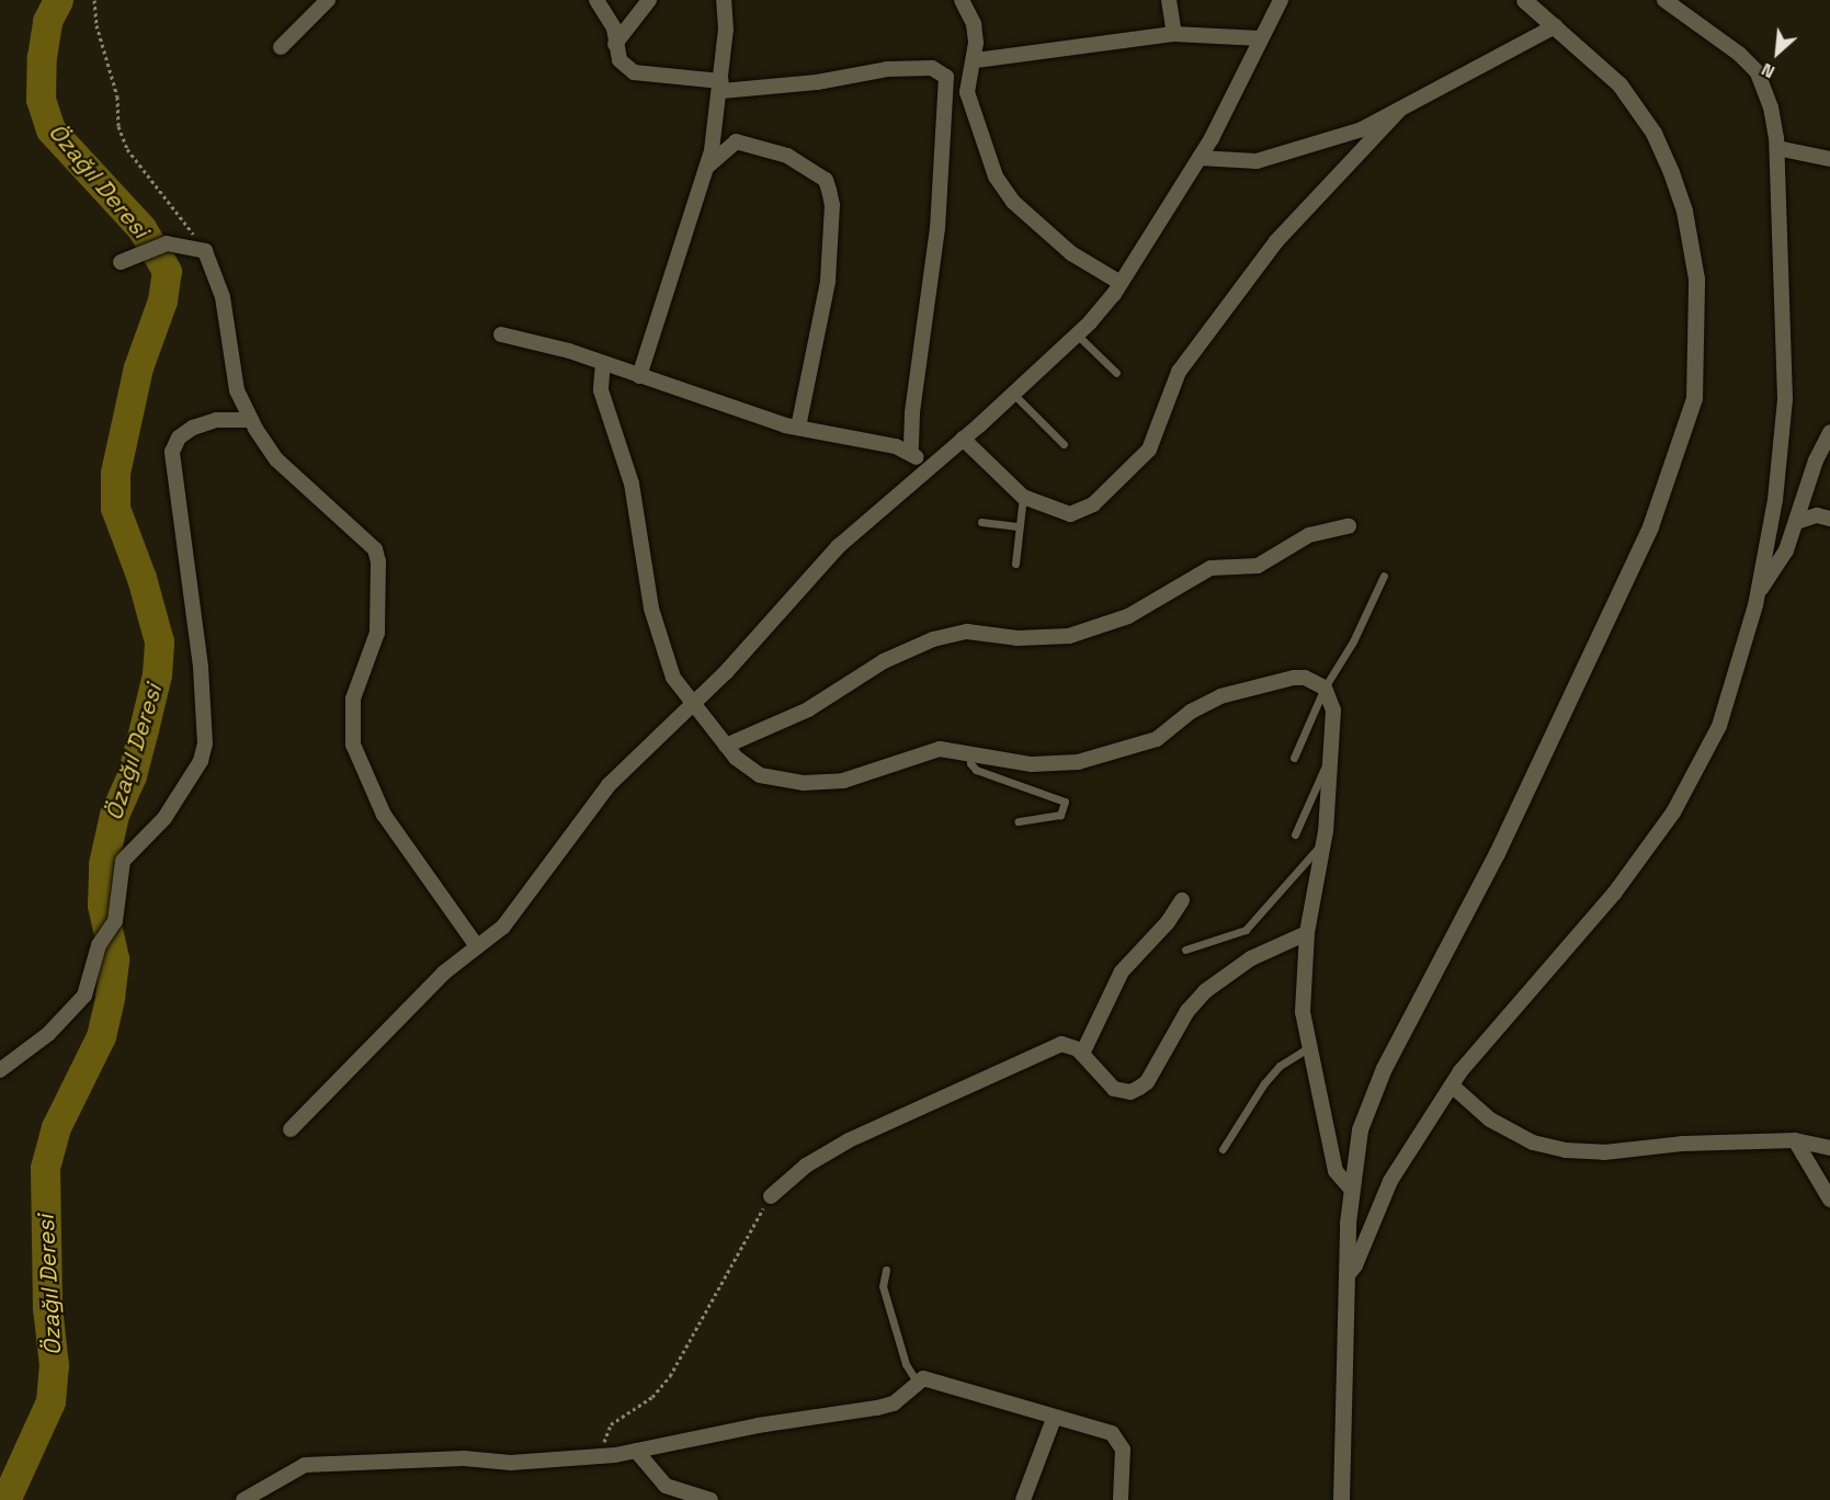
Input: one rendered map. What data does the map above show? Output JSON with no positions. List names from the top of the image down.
{
  "water": ["Özağıl Deresi"],
  "north": "bottom left"
}
